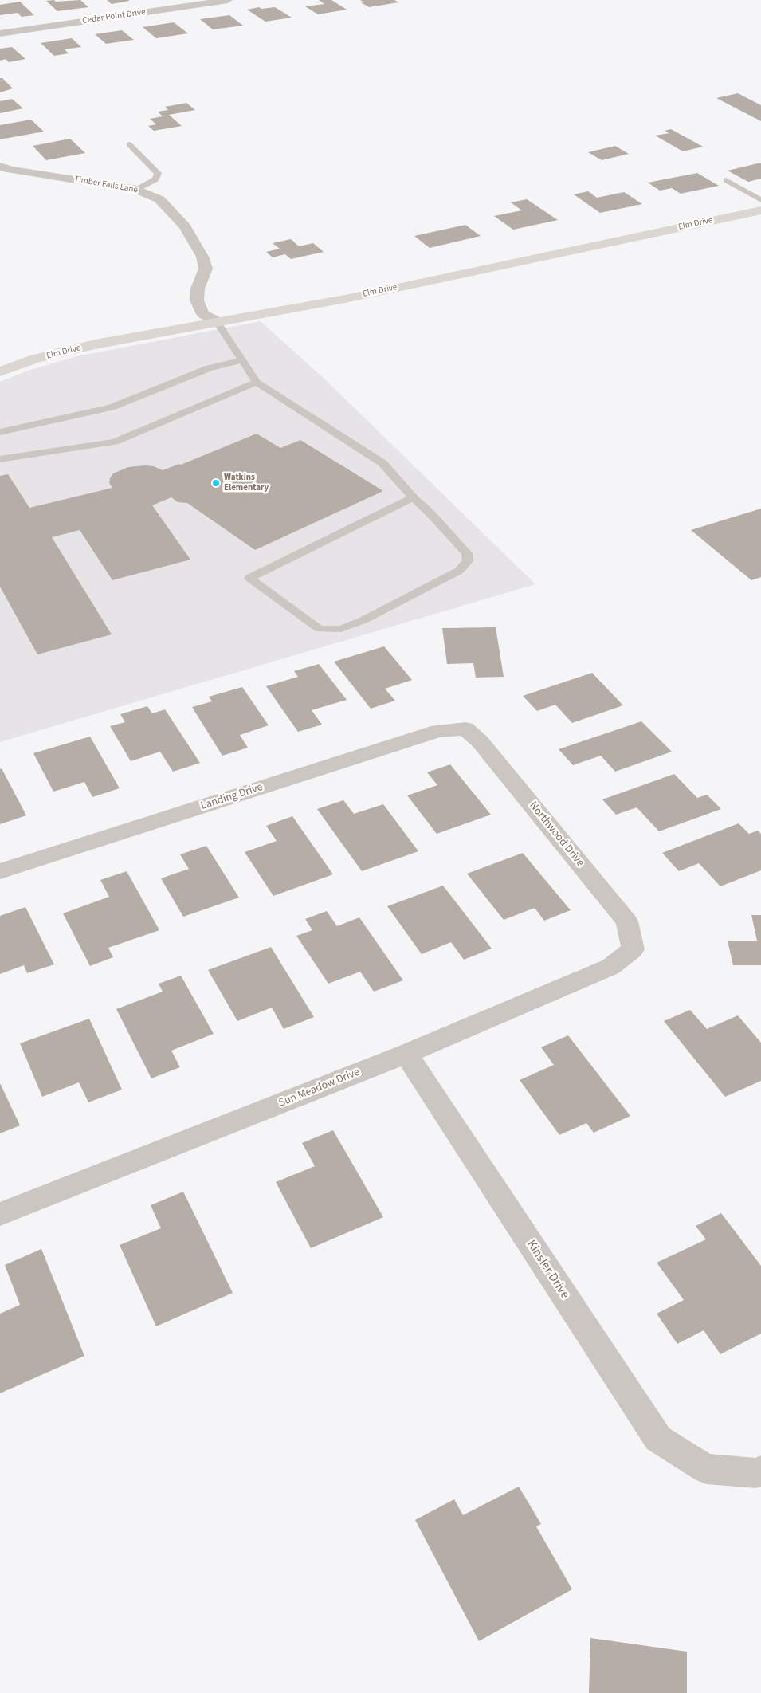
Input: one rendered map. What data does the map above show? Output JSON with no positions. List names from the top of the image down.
{
  "streets": {
    "street": [
      "Cedar Point Drive",
      "Timber Falls Lane",
      "Elm Drive",
      "Landing Drive",
      "Northwood Drive",
      "Sun Meadow Drive",
      "Kinsler Drive"
    ]
  },
  "crossings": [
    ["Timber Falls Lane", "Elm Drive"],
    ["Landing Drive", "Northwood Drive"],
    ["Northwood Drive", "Sun Meadow Drive"],
    ["Sun Meadow Drive", "Kinsler Drive"]
  ],
  "places": ["Watkins Elementary"]
}
